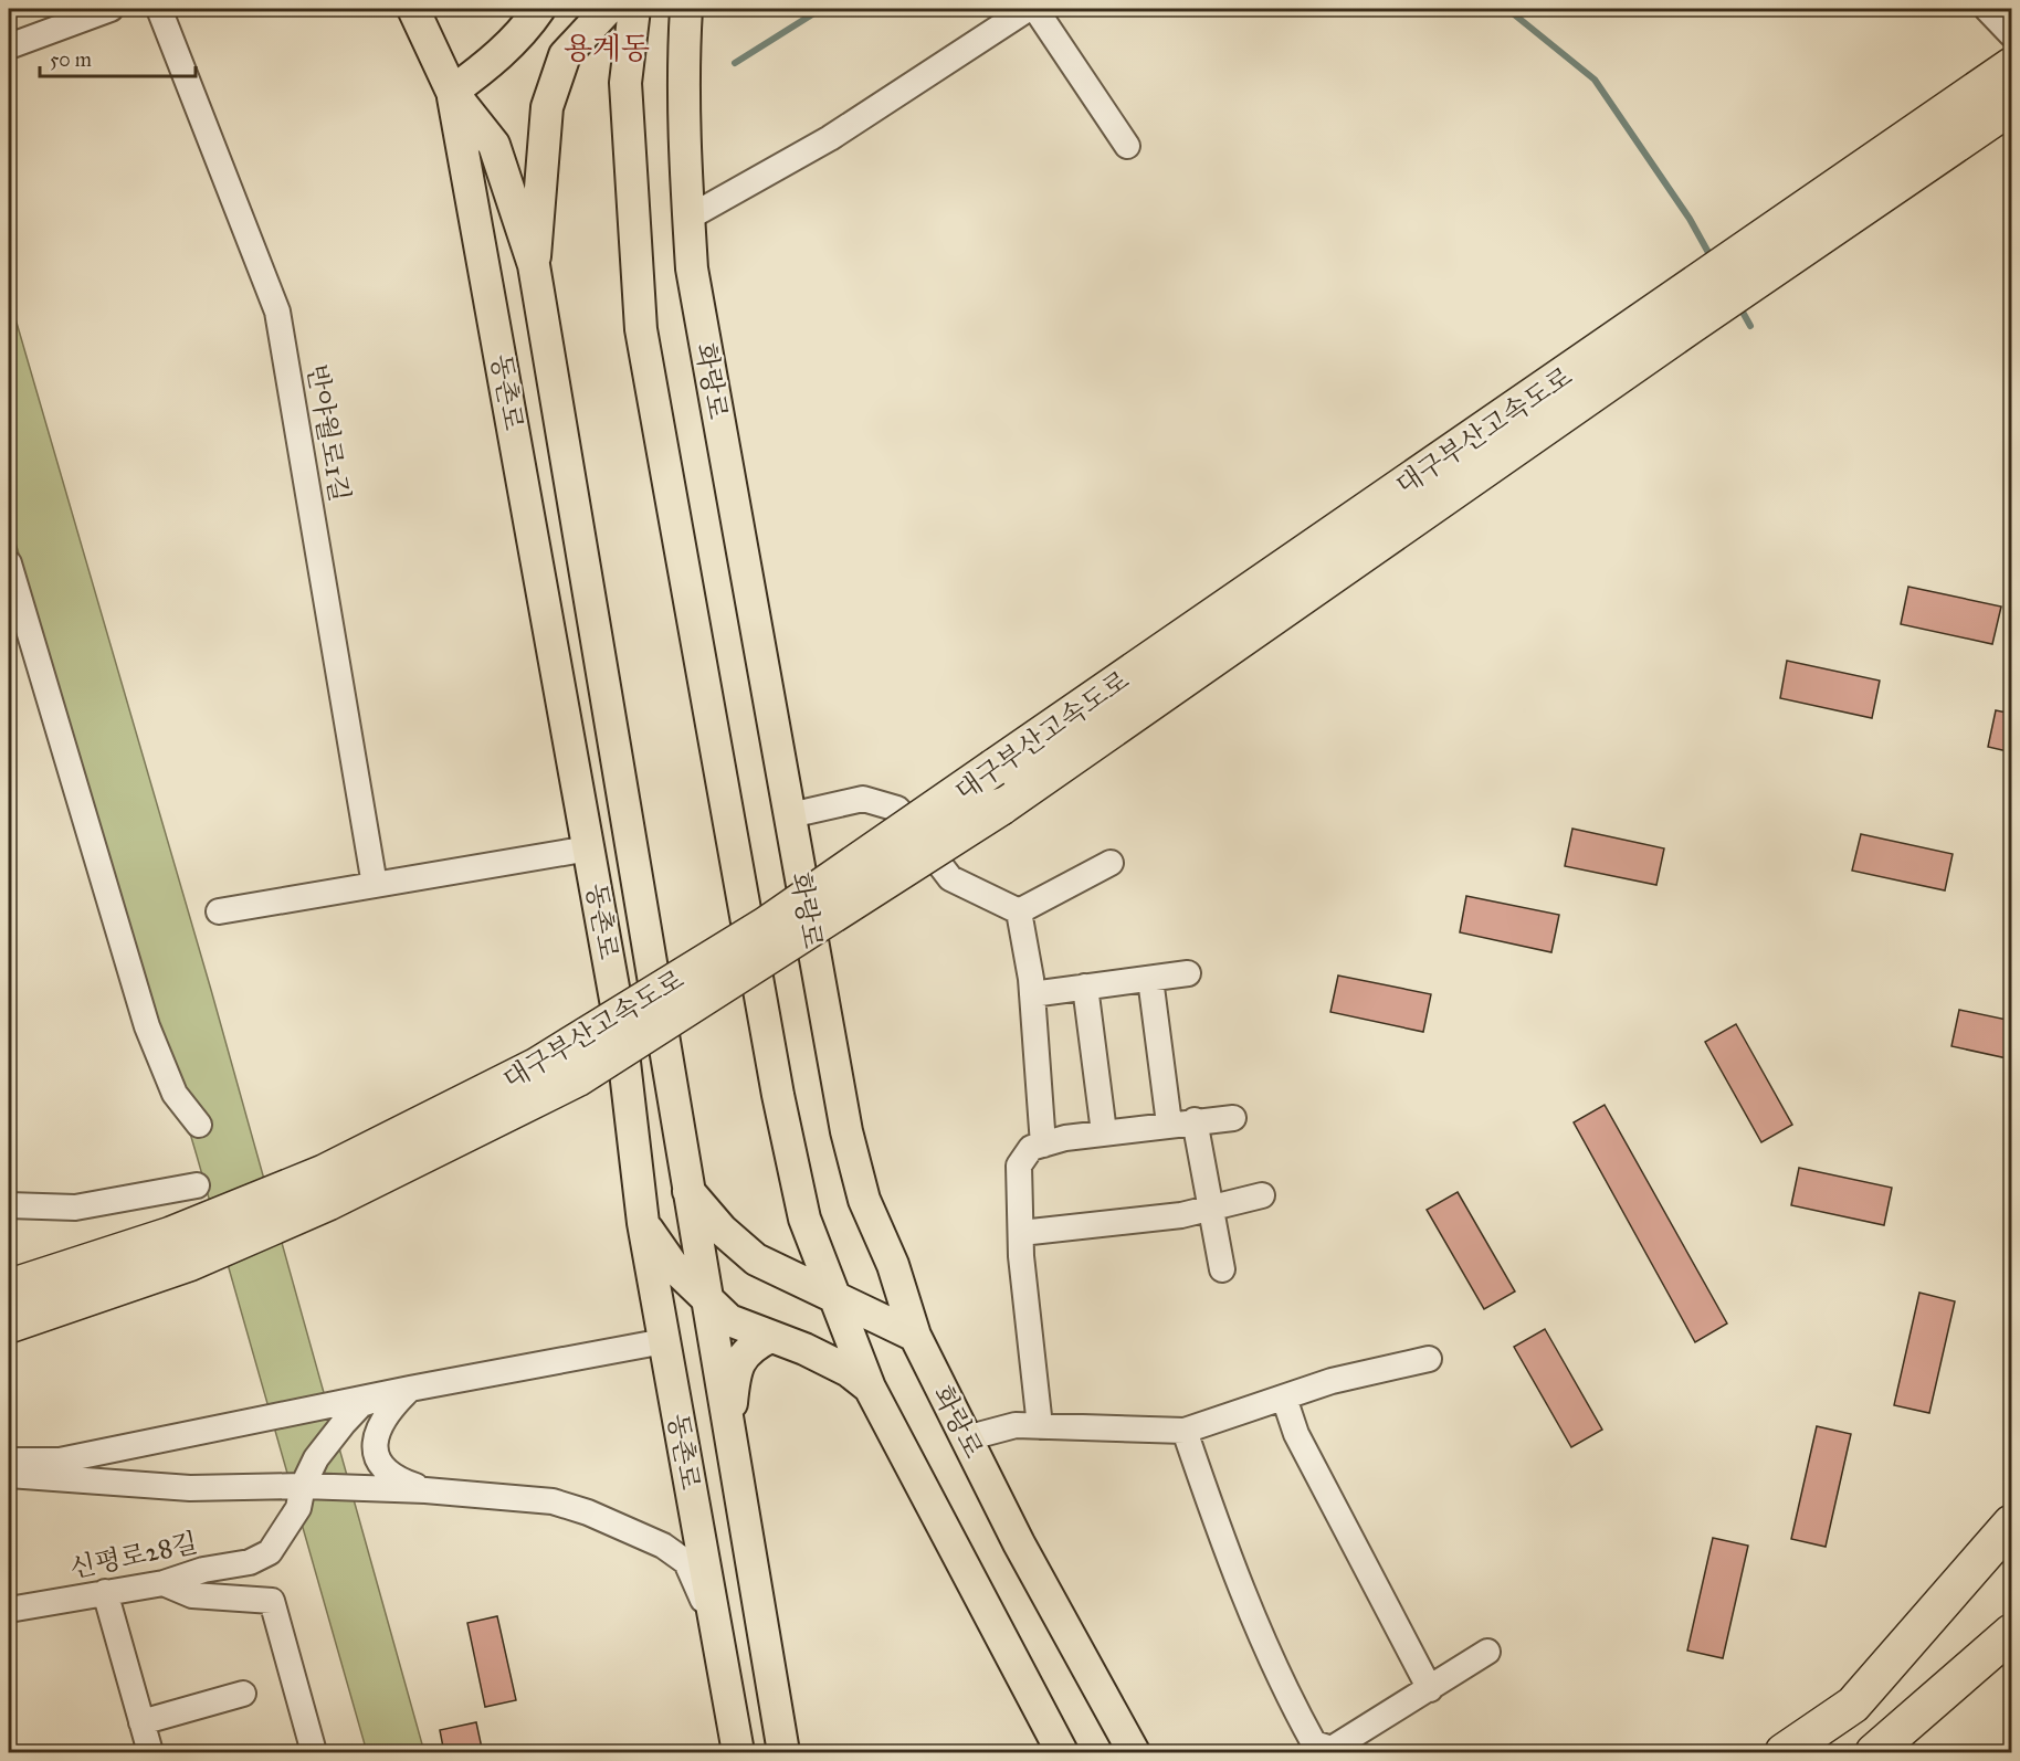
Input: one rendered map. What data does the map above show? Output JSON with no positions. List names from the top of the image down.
{
  "streets": {
    "highway": ["대구부산고속도로"],
    "main road": ["화랑로", "동촌로"],
    "street": ["반야월로1길", "신평로28길"]
  },
  "districts": ["용계동"],
  "scale_bar": "50 m"
}
